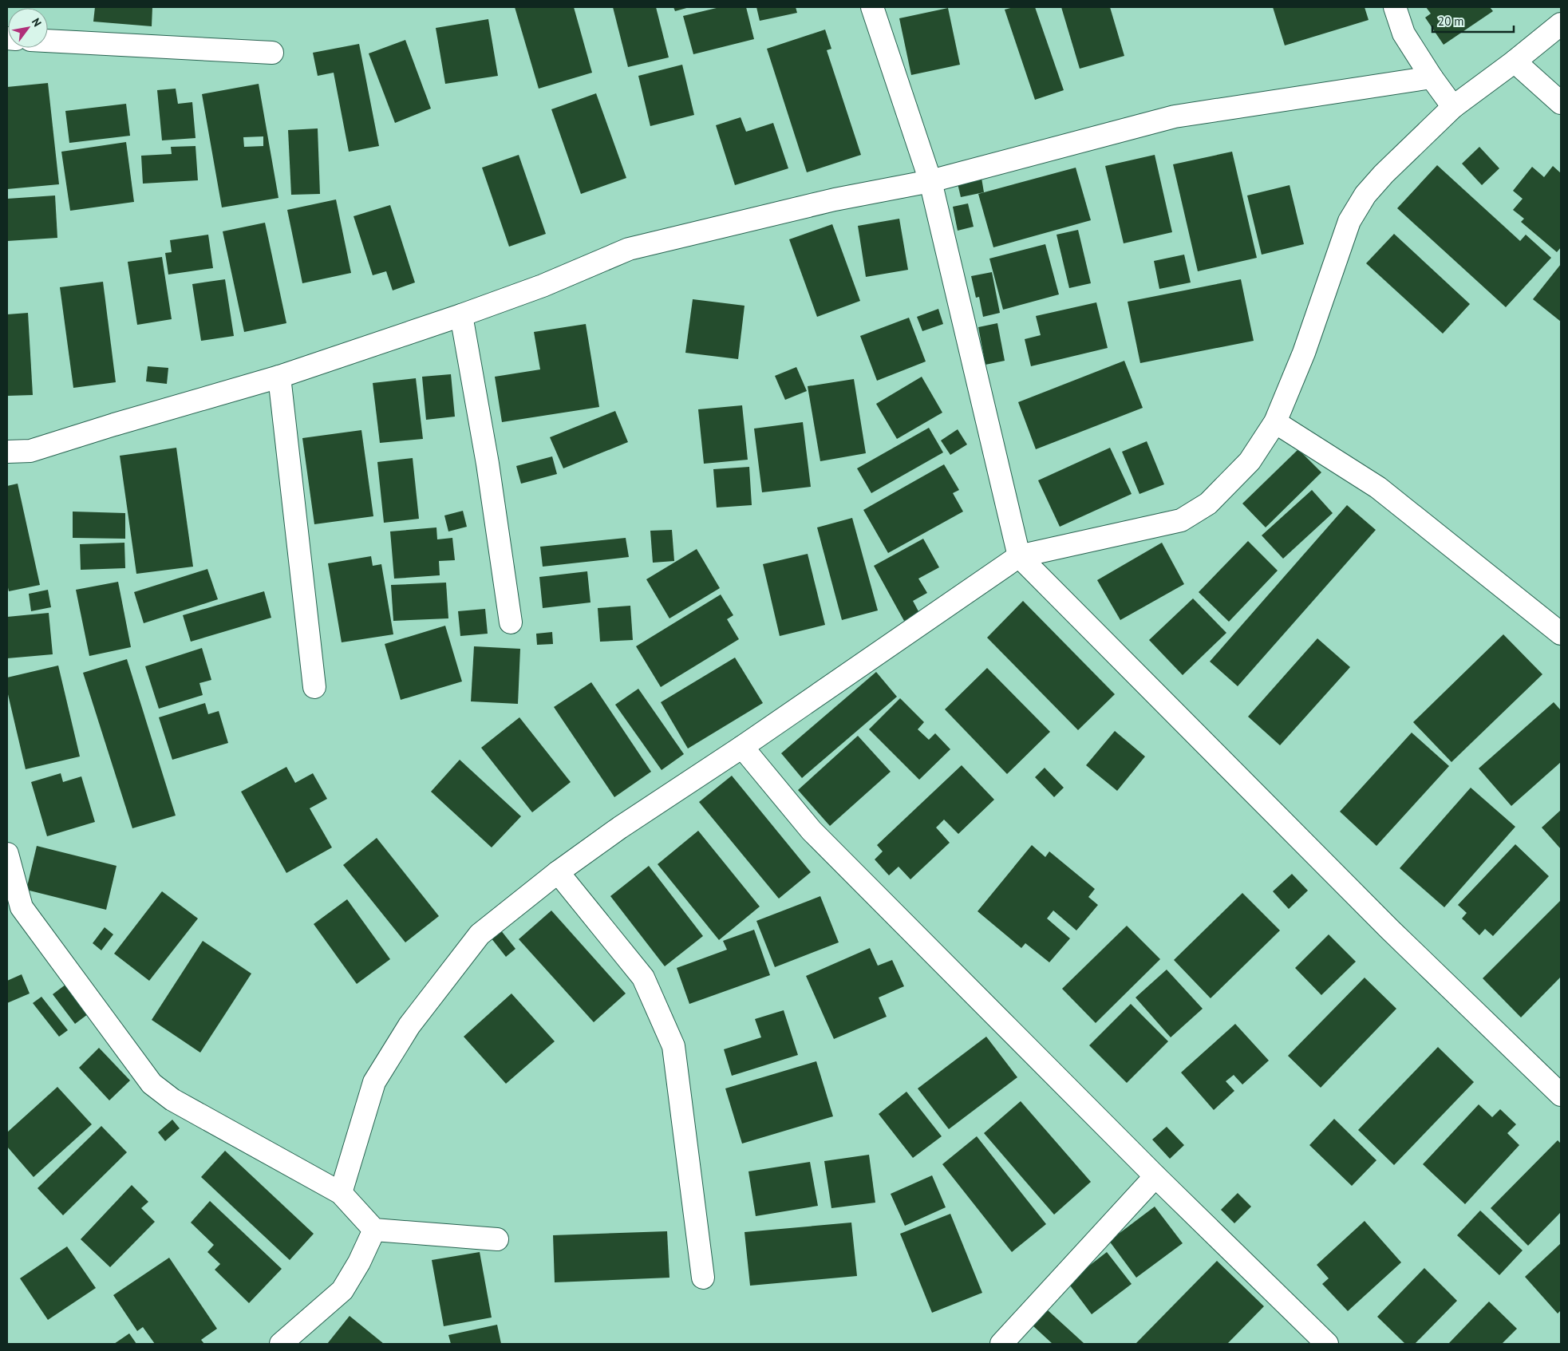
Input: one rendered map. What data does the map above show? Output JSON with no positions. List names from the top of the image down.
{
  "scale_bar": "20 m",
  "north": "top right"
}
